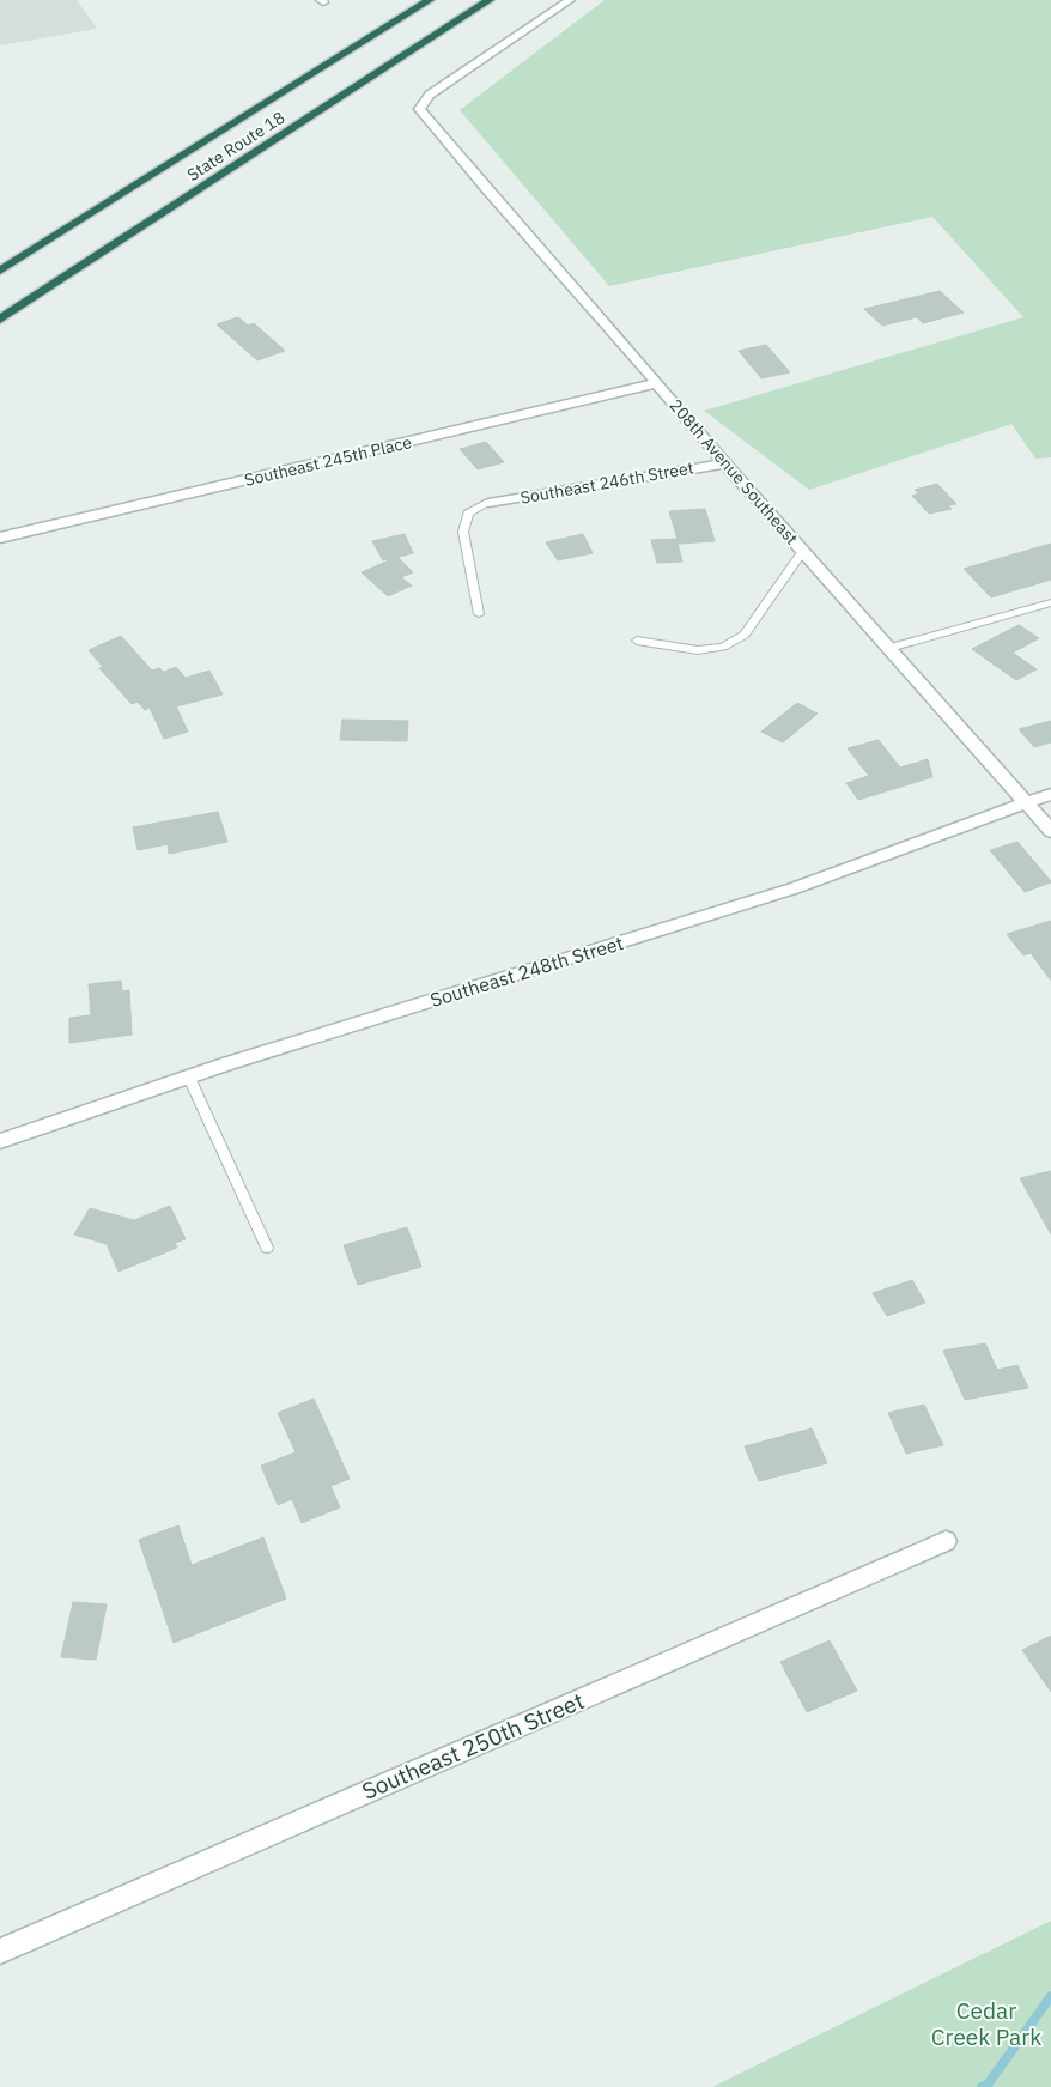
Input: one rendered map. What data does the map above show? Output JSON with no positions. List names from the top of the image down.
{
  "streets": {
    "highway": ["State Route 18"],
    "street": [
      "Southeast 245th Place",
      "208th Avenue Southeast",
      "Southeast 246th Street",
      "Southeast 248th Street",
      "Southeast 250th Street"
    ]
  },
  "crossings": [
    ["Southeast 245th Place", "208th Avenue Southeast"],
    ["208th Avenue Southeast", "Southeast 246th Street"],
    ["208th Avenue Southeast", "Southeast 248th Street"]
  ],
  "parks": ["Cedar Creek Park"]
}
